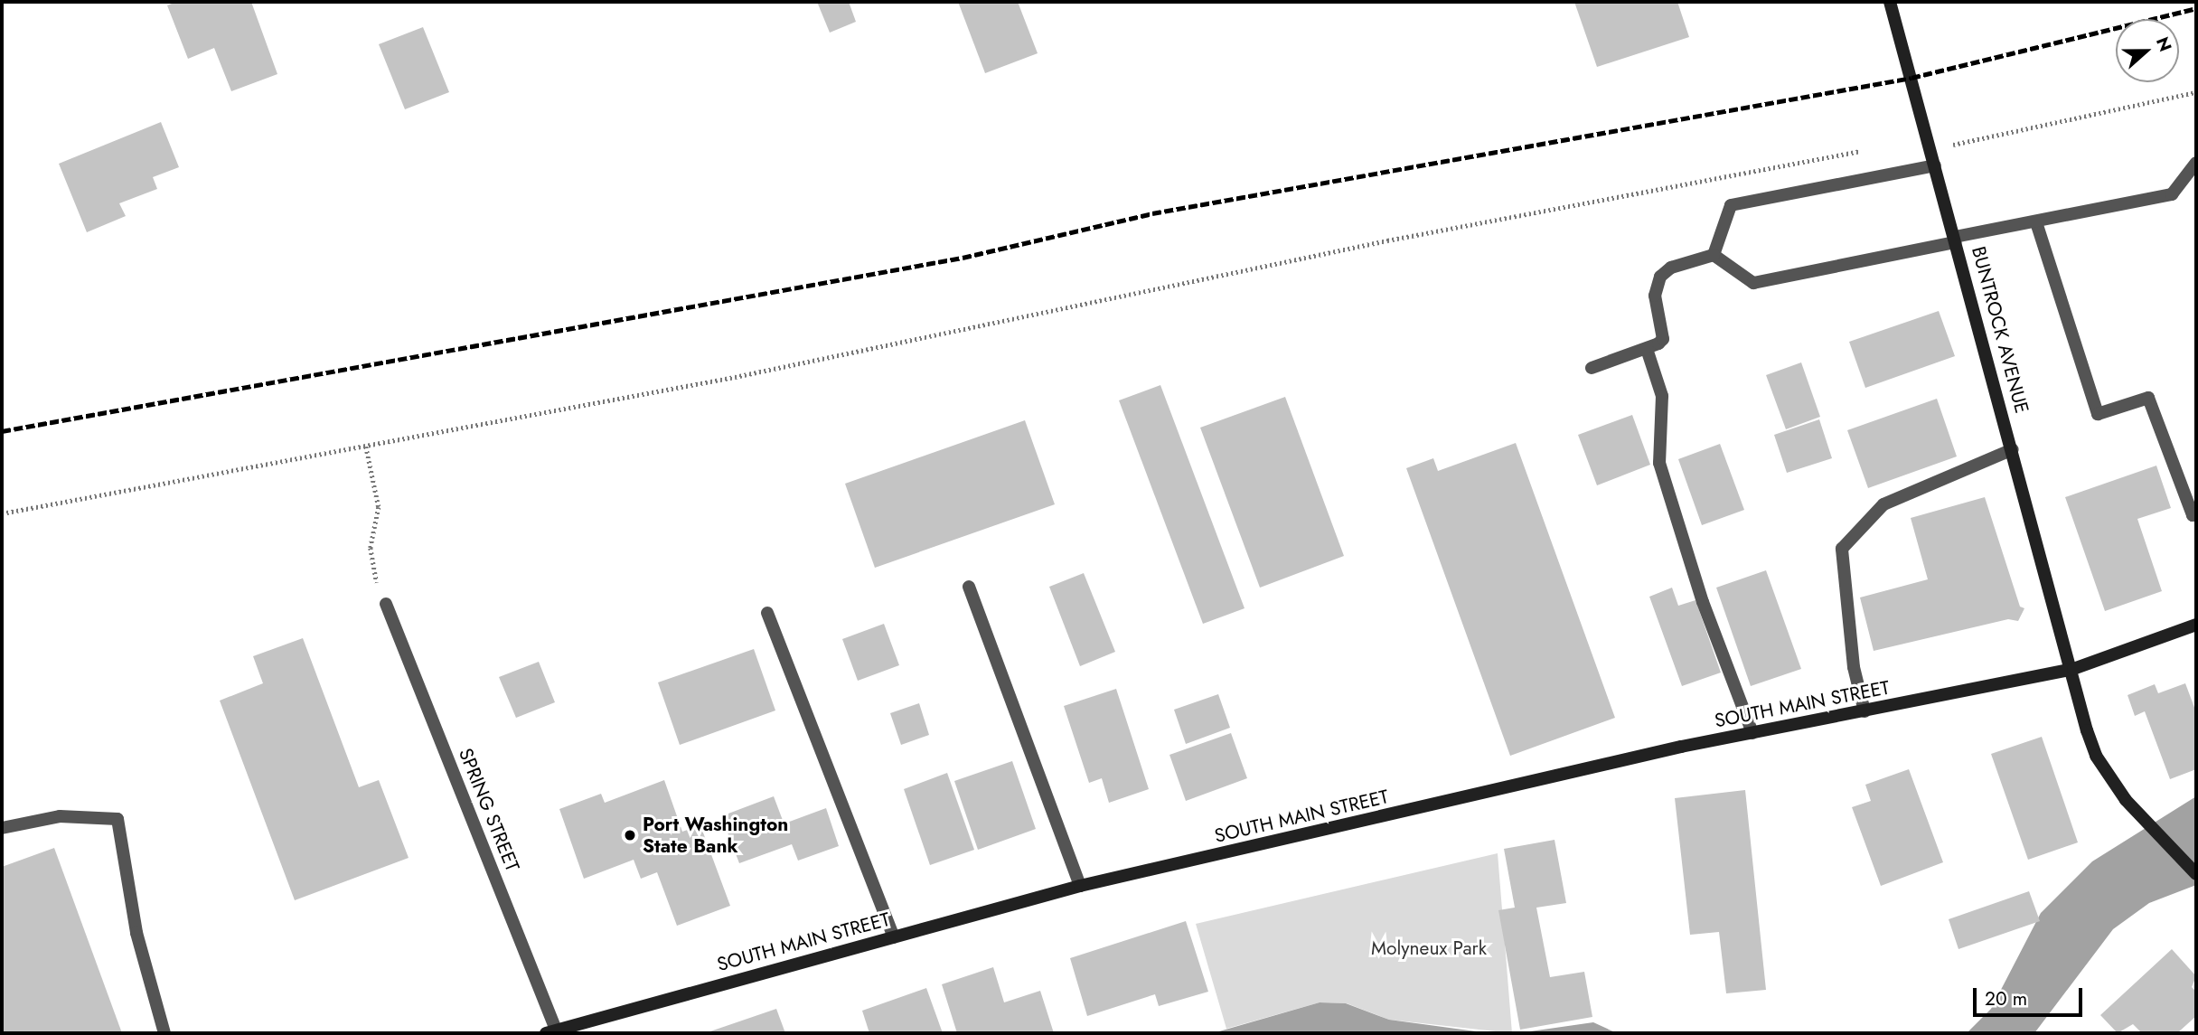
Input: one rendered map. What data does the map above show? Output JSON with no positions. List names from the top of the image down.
{
  "streets": {
    "main road": ["BUNTROCK AVENUE", "SOUTH MAIN STREET"],
    "street": ["SPRING STREET"]
  },
  "crossings": [
    ["BUNTROCK AVENUE", "SOUTH MAIN STREET"],
    ["SOUTH MAIN STREET", "SPRING STREET"]
  ],
  "parks": ["Molyneux Park"],
  "places": ["Port Washington State Bank"],
  "scale_bar": "20 m",
  "north": "right"
}
